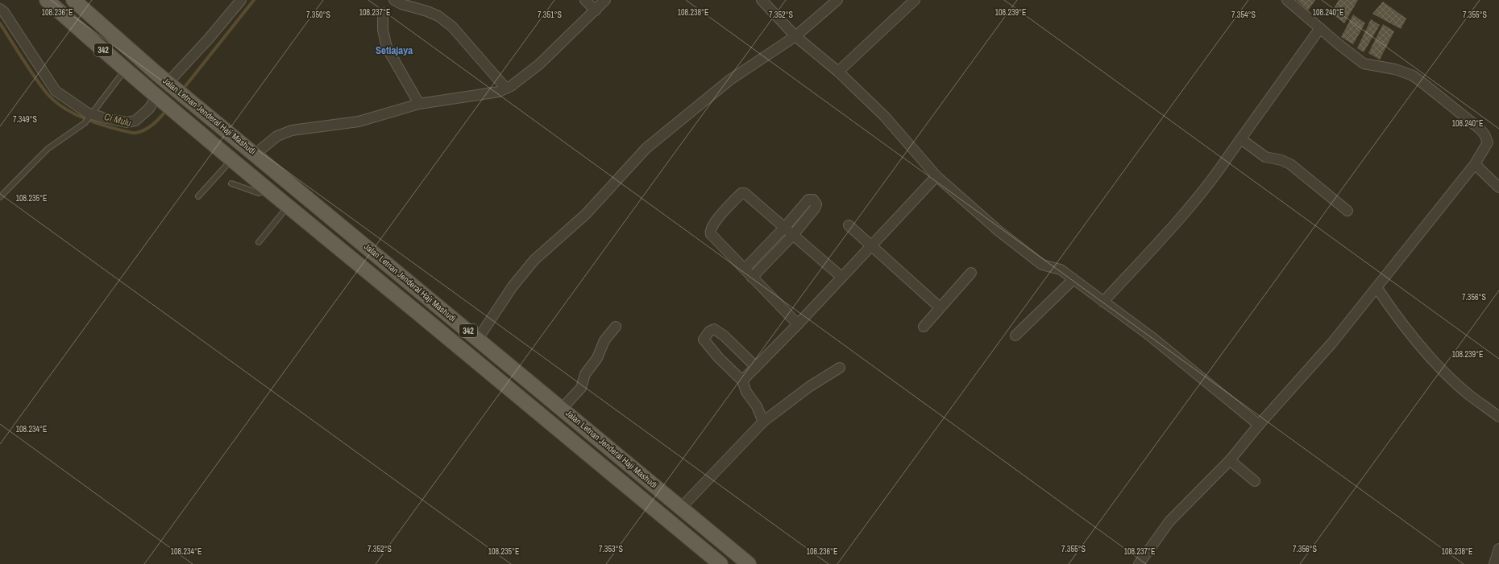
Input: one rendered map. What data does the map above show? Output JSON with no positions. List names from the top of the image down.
{
  "streets": {
    "main road": ["342", "Jalan Letnan Jenderal Haji Mashudi"]
  },
  "districts": ["Setiajaya"],
  "water": ["Ci Mulu"],
  "coordinates": [
    "108.240°E",
    "108.236°E",
    "108.237°E",
    "108.238°E",
    "108.239°E",
    "7.350°S",
    "7.351°S",
    "7.352°S",
    "7.354°S",
    "7.355°S",
    "7.349°S",
    "108.235°E",
    "7.356°S",
    "108.234°E",
    "7.353°S"
  ]
}
